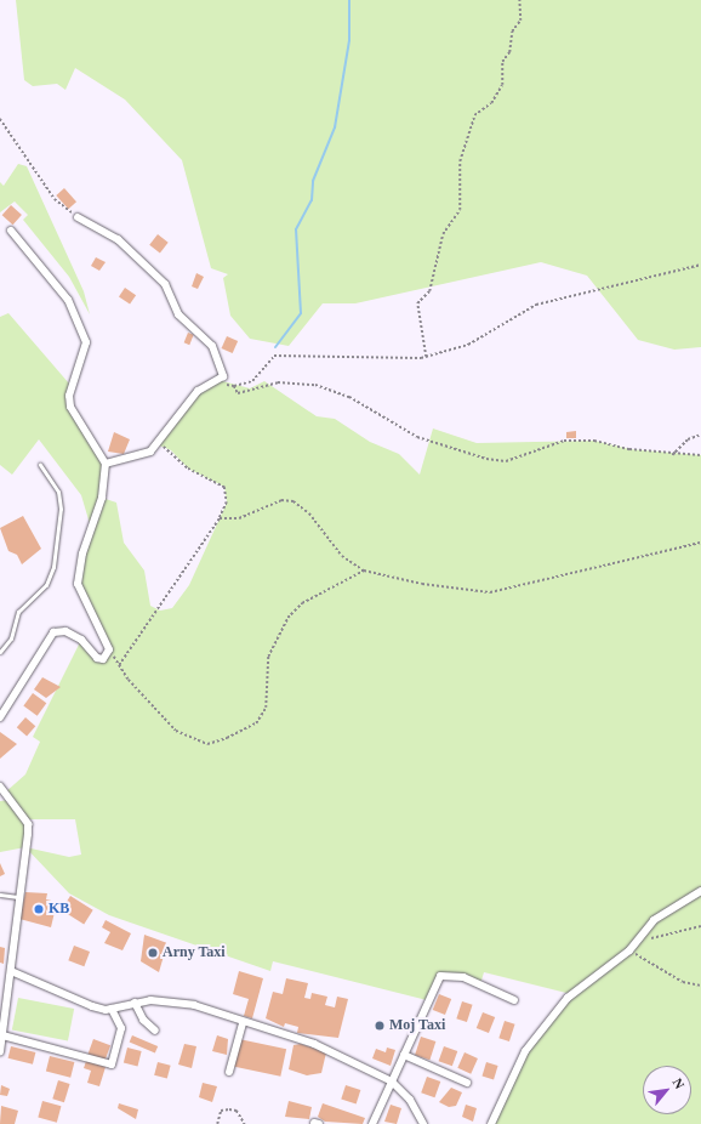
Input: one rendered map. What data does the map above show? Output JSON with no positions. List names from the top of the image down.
{
  "places": ["KB", "Arny Taxi", "Moj Taxi"],
  "north": "top right"
}
